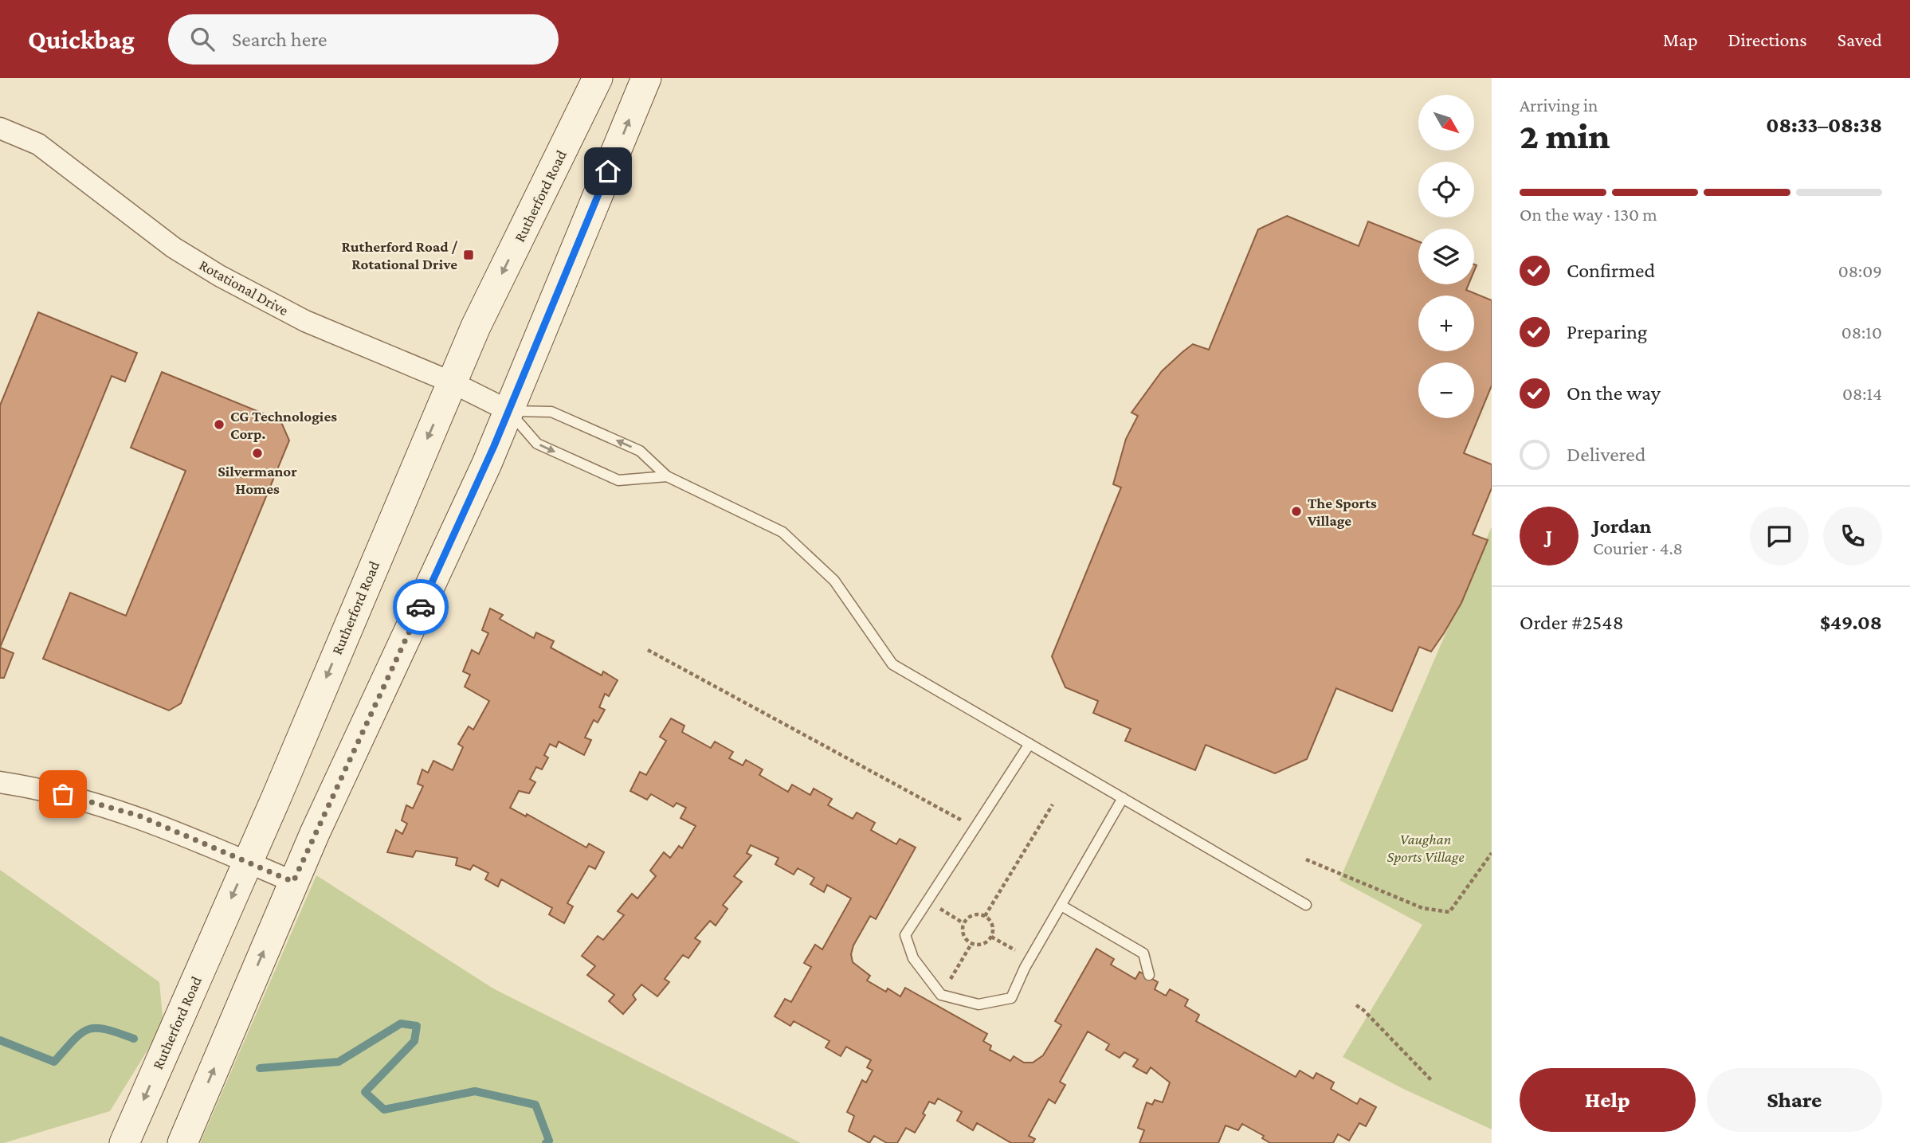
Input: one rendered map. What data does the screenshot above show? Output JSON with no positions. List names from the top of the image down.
{
  "streets": {
    "main road": ["Rutherford Road"],
    "street": ["Rotational Drive"]
  },
  "crossings": [
    ["Rutherford Road", "Rotational Drive"]
  ],
  "parks": ["Vaughan Sports Village"],
  "places": {
    "transit": ["Rutherford Road / Rotational Drive"],
    "other": ["CG Technologies Corp.", "Silvermanor Homes", "The Sports Village"]
  },
  "north": "bottom right",
  "page": {
    "header": "Quickbag",
    "search": "Search here",
    "nav": ["Map", "Directions", "Saved"],
    "heading": ["2 min", "Arriving in", "08:33–08:38"],
    "panel": [
      "Jordan",
      "Courier · 4.8",
      "Order #2548",
      "$49.08"
    ],
    "map_buttons": ["+", "−"],
    "bar": "On the way · 130 m",
    "list": [
      ["Confirmed", "08:09"],
      ["Preparing", "08:10"],
      ["On the way", "08:14"],
      "Delivered"
    ],
    "round": "J",
    "buttons": ["Help", "Share"]
  }
}
